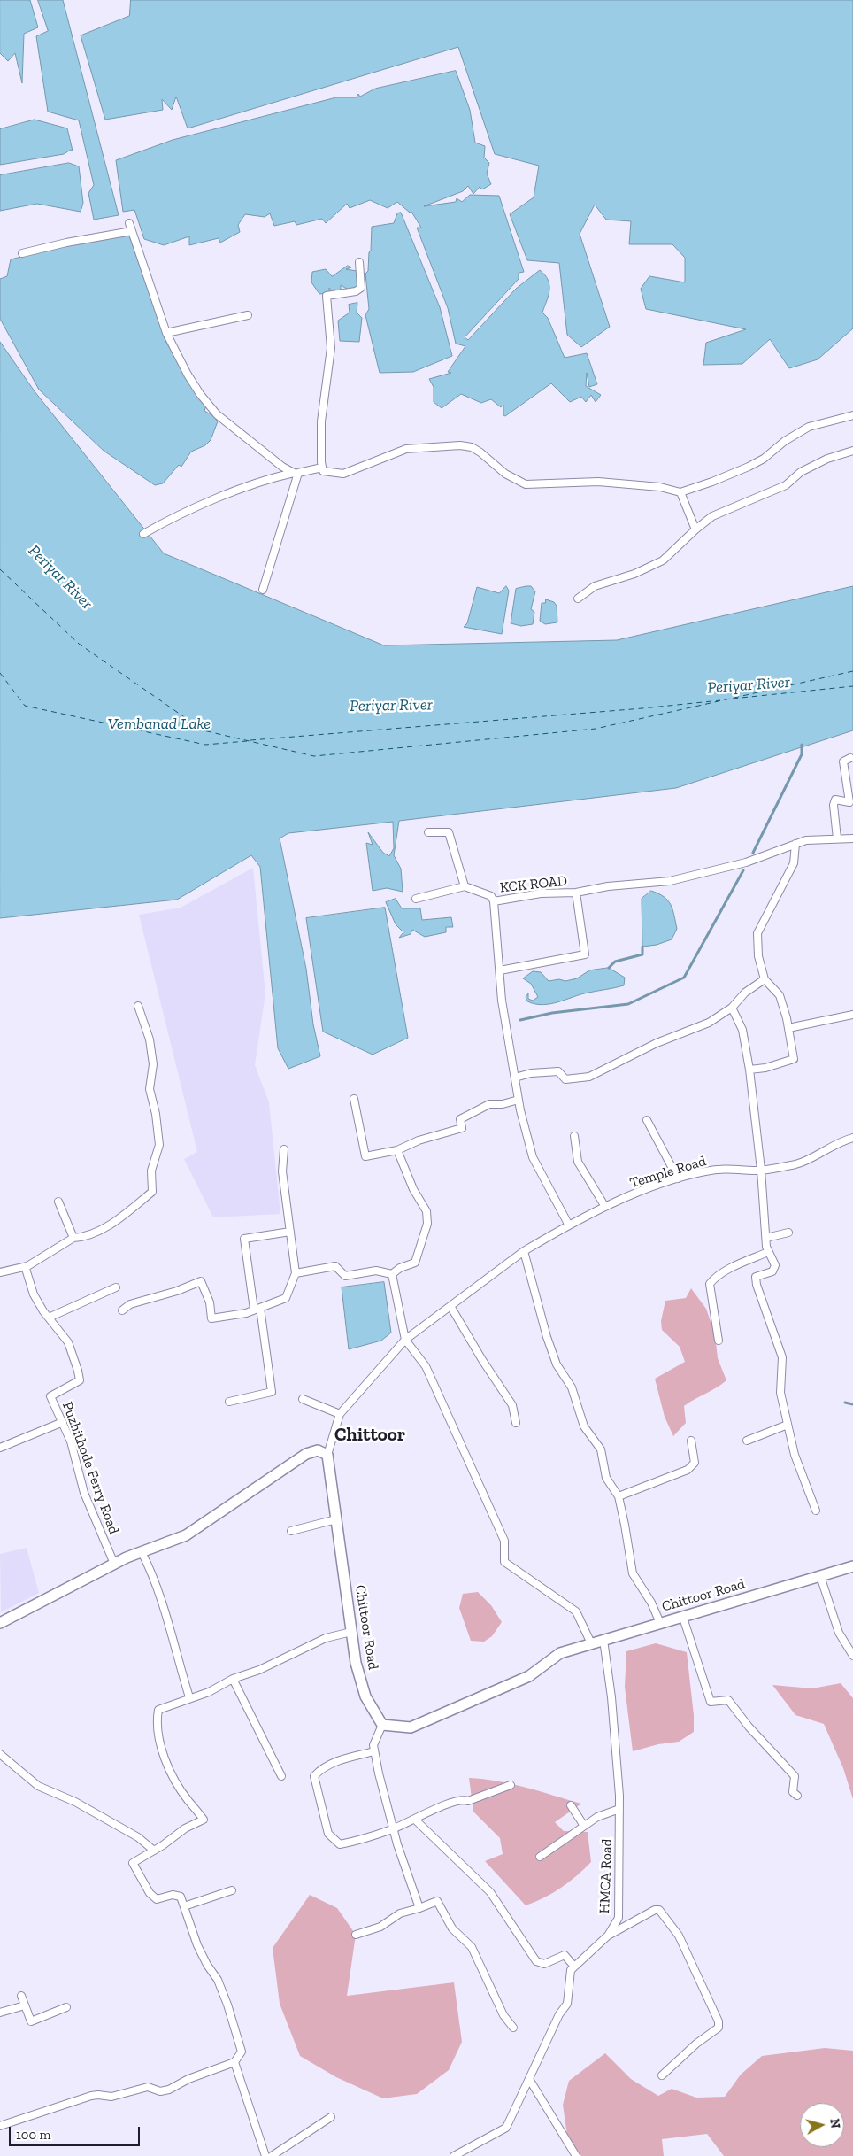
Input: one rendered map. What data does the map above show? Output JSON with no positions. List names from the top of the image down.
{
  "streets": {
    "main road": ["Chittoor Road"],
    "street": [
      "KCK ROAD",
      "Temple Road",
      "Puzhithode Ferry Road",
      "HMCA Road"
    ]
  },
  "crossings": [
    ["KCK ROAD", "Temple Road"],
    ["Chittoor Road", "HMCA Road"]
  ],
  "districts": ["Chittoor"],
  "water": ["Periyar River", "Vembanad Lake"],
  "scale_bar": "100 m",
  "north": "right"
}
